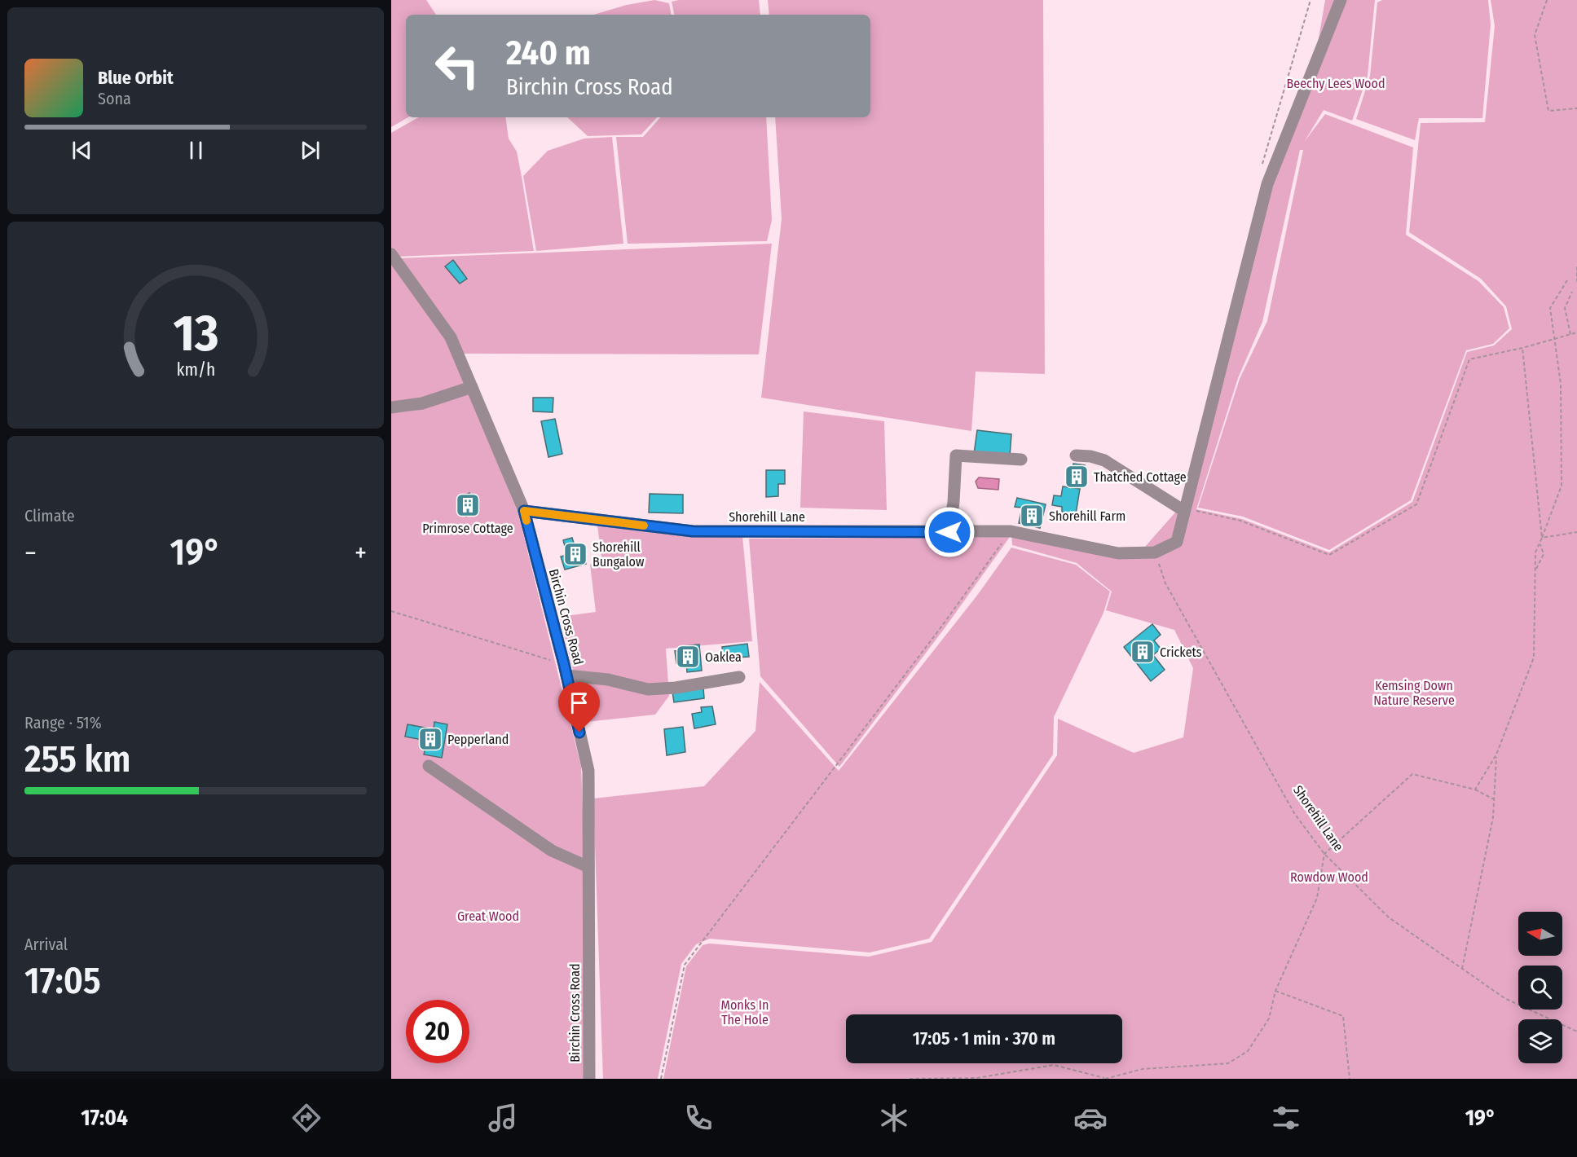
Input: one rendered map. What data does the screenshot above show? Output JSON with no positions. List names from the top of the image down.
{
  "streets": {
    "street": ["Shorehill Lane", "Birchin Cross Road"]
  },
  "crossings": [
    ["Shorehill Lane", "Birchin Cross Road"]
  ],
  "parks": [
    "Beechy Lees Wood",
    "Kemsing Down Nature Reserve",
    "Rowdow Wood",
    "Great Wood",
    "Monks In The Hole"
  ],
  "places": {
    "building": [
      "Thatched Cottage",
      "Primrose Cottage",
      "Shorehill Farm",
      "Shorehill Bungalow",
      "Crickets",
      "Oaklea",
      "Pepperland"
    ]
  },
  "north": "left",
  "page": {
    "turn": ["240 m", "Birchin Cross Road"],
    "song": ["Blue Orbit", "Sona"],
    "tile": [
      "Climate",
      ["Range · 51%", "255 km"],
      ["Arrival", "17:05"]
    ],
    "heat": ["−", "19°", "+"],
    "limit": "20",
    "trip": "17:05 · 1 min · 370 m",
    "tabs": ["17:04", "19°"],
    "gauge": ["13", "km/h"]
  }
}
